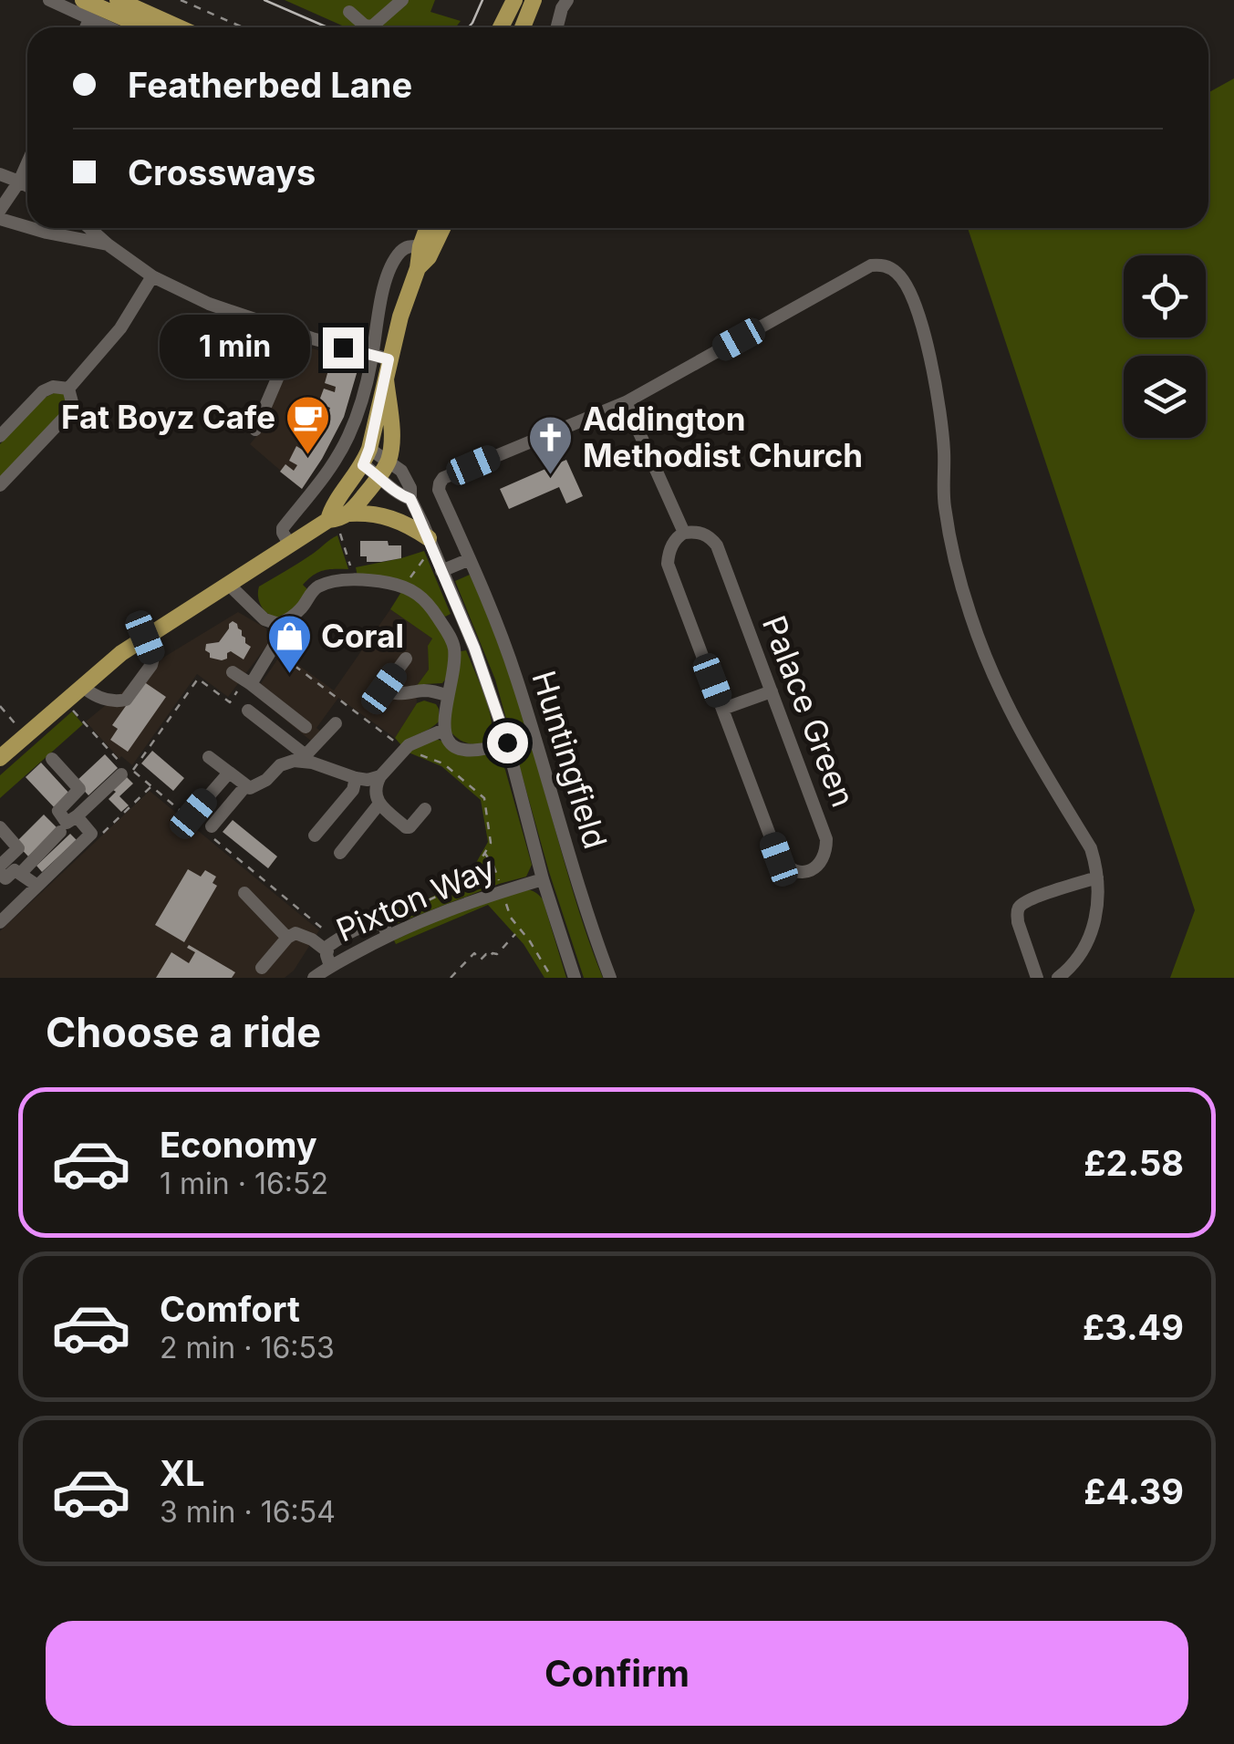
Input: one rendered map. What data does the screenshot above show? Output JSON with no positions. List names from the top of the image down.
{
  "streets": {
    "street": ["Palace Green", "Huntingfield", "Pixton Way"]
  },
  "places": {
    "cafe": ["Fat Boyz Cafe"],
    "church": ["Addington Methodist Church"],
    "shop": ["Coral"]
  },
  "page": {
    "banner": ["Featherbed Lane", "Crossways"],
    "bubble": "1 min",
    "heading": "Choose a ride",
    "list": [
      {
        "name": "Economy",
        "note": "1 min · 16:52",
        "value": "£2.58"
      },
      {
        "name": "Comfort",
        "note": "2 min · 16:53",
        "value": "£3.49"
      },
      {
        "name": "XL",
        "note": "3 min · 16:54",
        "value": "£4.39"
      }
    ],
    "buttons": "Confirm"
  }
}
